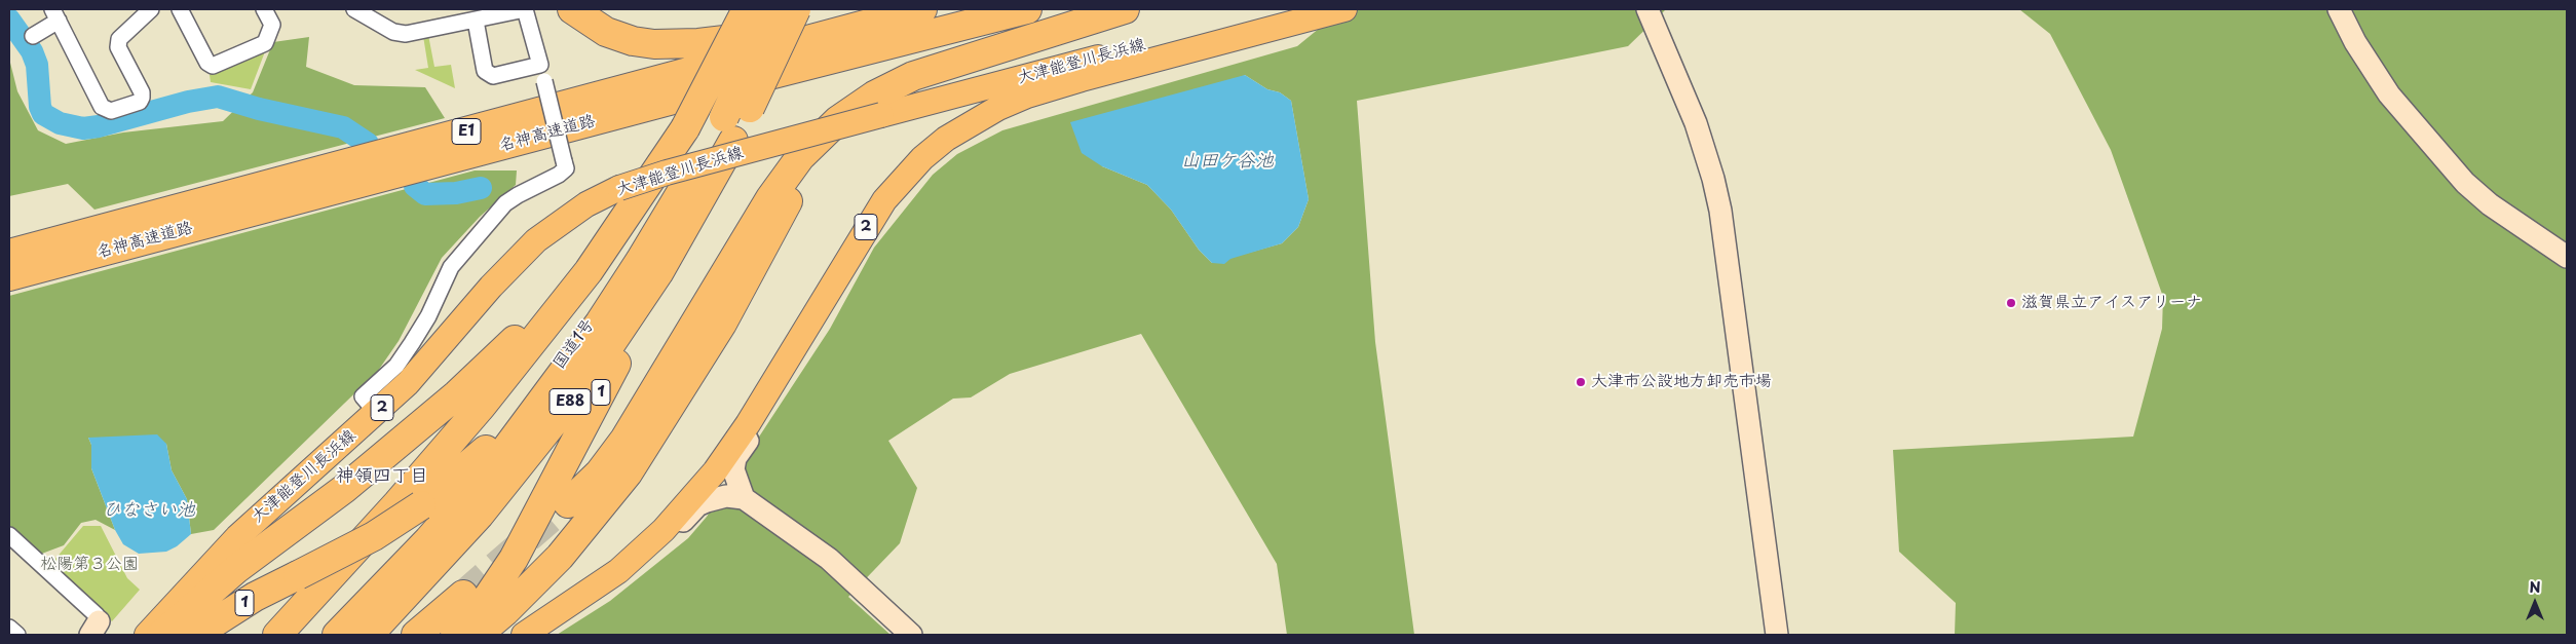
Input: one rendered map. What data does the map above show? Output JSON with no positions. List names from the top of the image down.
{
  "streets": {
    "highway": [
      "E1",
      "名神高速道路",
      "国道1号",
      "1",
      "E88"
    ],
    "main road": ["大津能登川長浜線", "2"]
  },
  "crossings": [
    ["国道1号", "E88"]
  ],
  "districts": ["神領四丁目"],
  "water": ["山田ケ谷池", "ひなさい池"],
  "parks": ["松陽第３公園"],
  "places": ["滋賀県立アイスアリーナ", "大津市公設地方卸売市場"],
  "north": "top"
}
